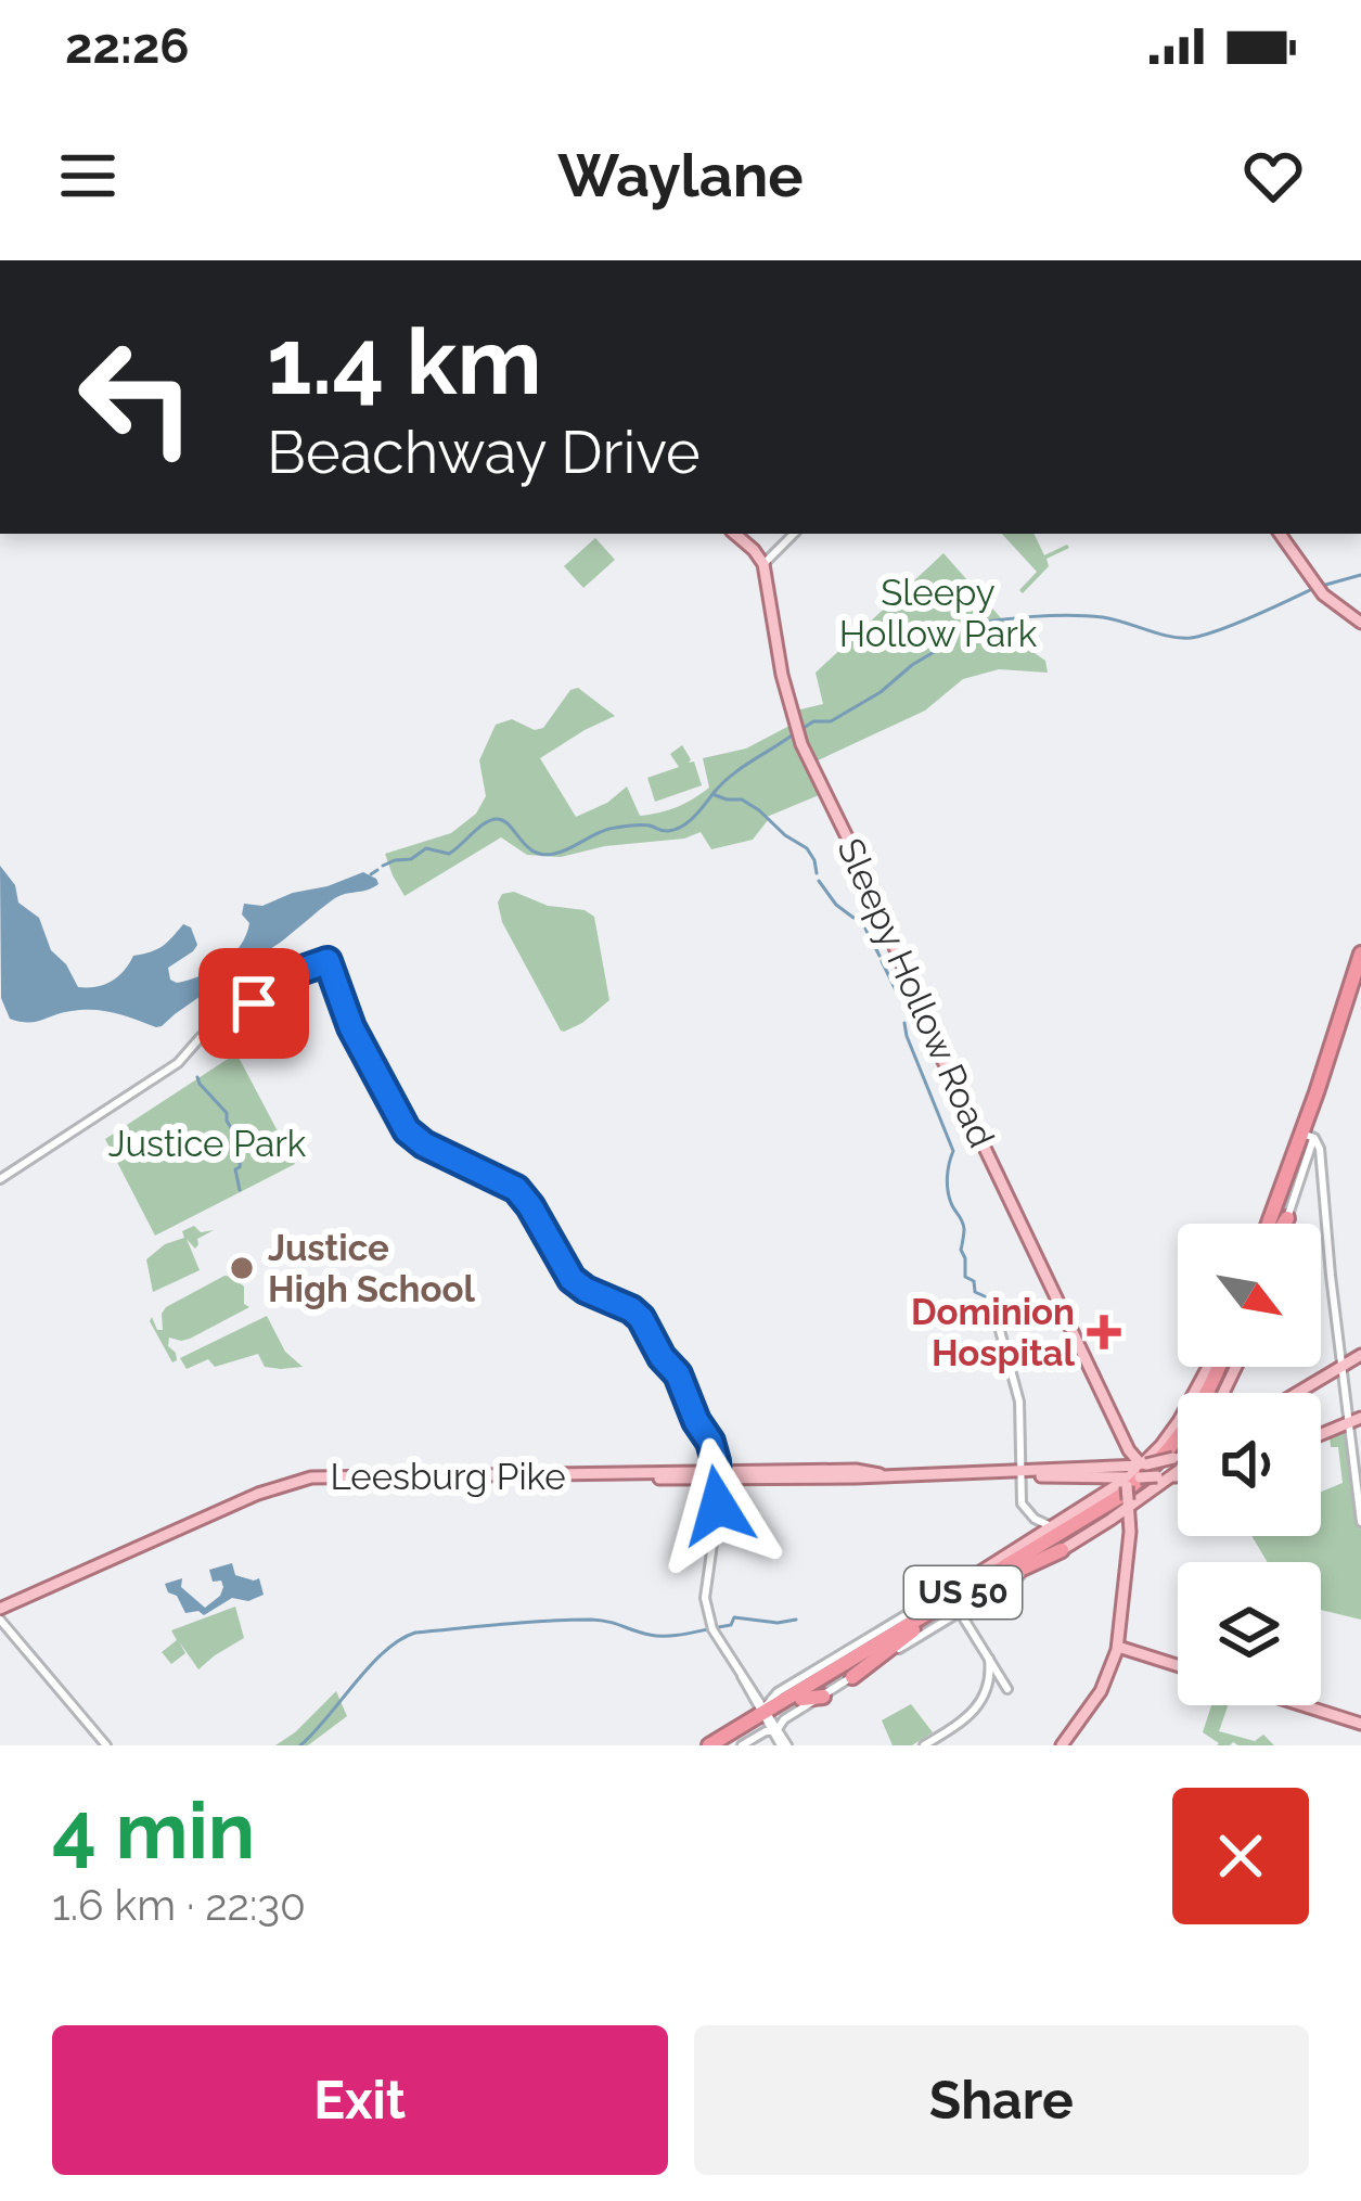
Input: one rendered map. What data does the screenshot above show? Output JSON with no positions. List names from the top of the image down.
{
  "streets": {
    "highway": ["US 50"],
    "main road": ["Sleepy Hollow Road", "Leesburg Pike"]
  },
  "crossings": [
    ["Sleepy Hollow Road", "Leesburg Pike"]
  ],
  "parks": ["Sleepy Hollow Park", "Justice Park"],
  "places": {
    "other": ["Justice High School"],
    "health": ["Dominion Hospital"]
  },
  "north": "bottom right",
  "page": {
    "status": "22:26",
    "header": "Waylane",
    "turn": ["1.4 km", "Beachway Drive"],
    "heading": ["4 min", "1.6 km · 22:30"],
    "buttons": ["Exit", "Share"]
  }
}
